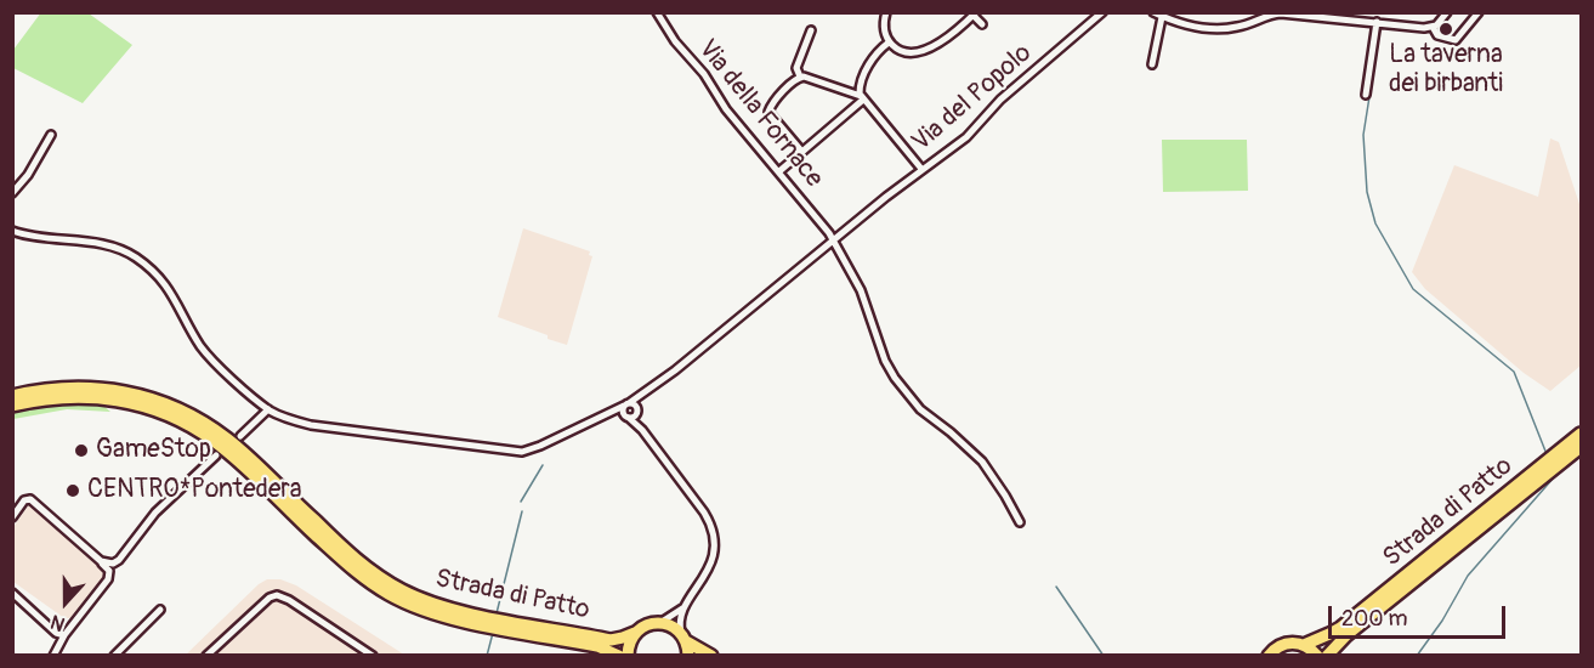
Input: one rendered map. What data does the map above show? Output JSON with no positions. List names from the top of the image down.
{
  "streets": {
    "main road": ["Strada di Patto"],
    "street": ["Via del Popolo", "Via della Fornace"]
  },
  "crossings": [
    ["Via del Popolo", "Via della Fornace"]
  ],
  "places": ["La taverna dei birbanti", "GameStop", "CENTRO*Pontedera"],
  "scale_bar": "200 m",
  "north": "bottom"
}
